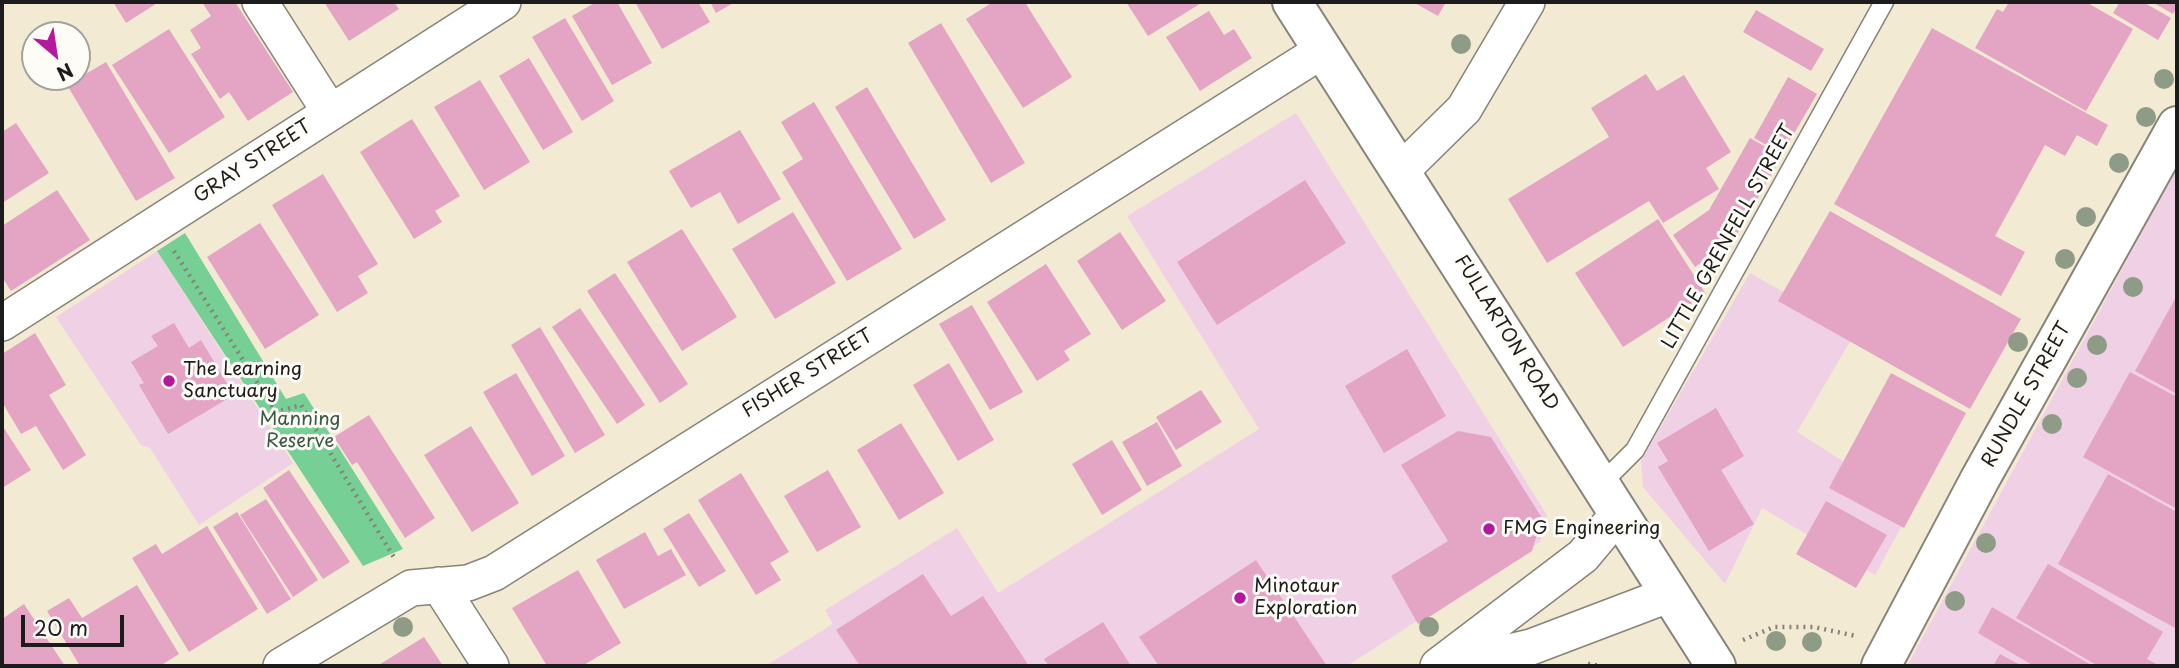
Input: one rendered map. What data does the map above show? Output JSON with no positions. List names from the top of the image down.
{
  "streets": {
    "main road": ["FULLARTON ROAD", "RUNDLE STREET"],
    "street": ["GRAY STREET", "FISHER STREET"],
    "lane": ["LITTLE GRENFELL STREET"]
  },
  "crossings": [
    ["LITTLE GRENFELL STREET", "FULLARTON ROAD"],
    ["FULLARTON ROAD", "FISHER STREET"]
  ],
  "parks": ["Manning Reserve"],
  "places": ["The Learning Sanctuary", "FMG Engineering", "Minotaur Exploration"],
  "scale_bar": "20 m",
  "north": "bottom right"
}
